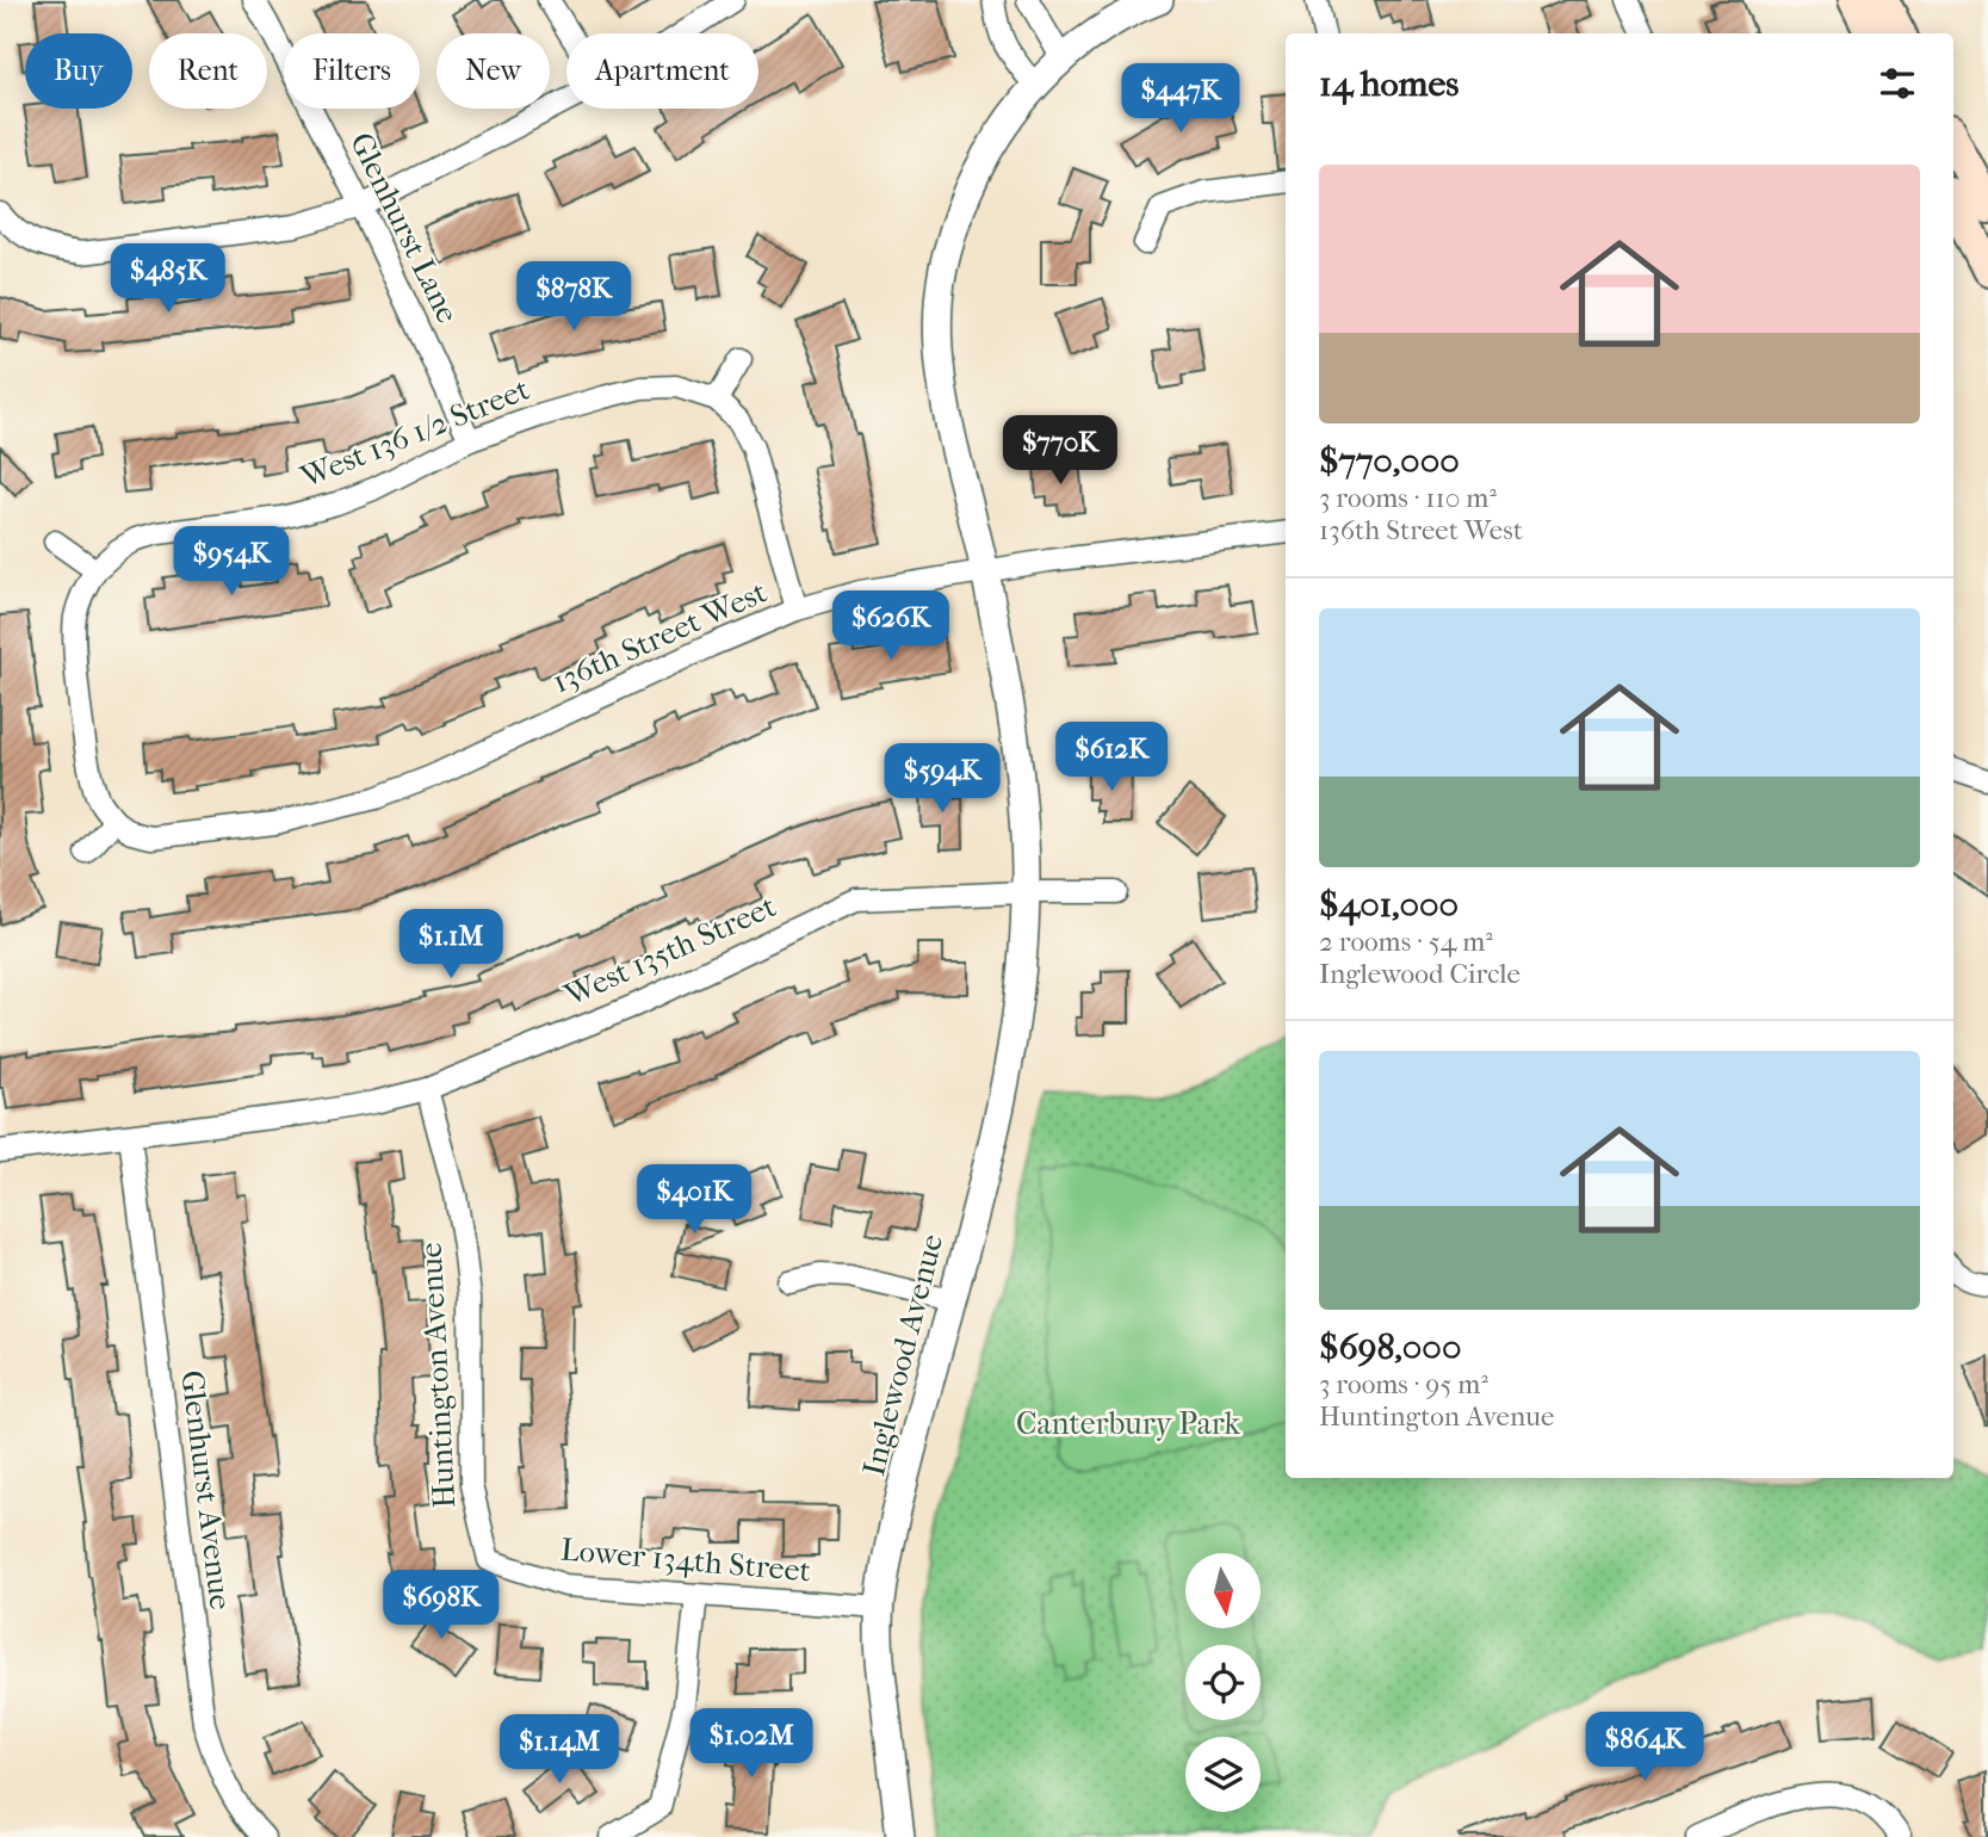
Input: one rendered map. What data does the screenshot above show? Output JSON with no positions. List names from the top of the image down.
{
  "streets": {
    "street": [
      "Glenhurst Lane",
      "West 136 1/2 Street",
      "136th Street West",
      "West 135th Street",
      "Inglewood Avenue",
      "Huntington Avenue",
      "Glenhurst Avenue",
      "Lower 134th Street"
    ]
  },
  "crossings": [
    ["Glenhurst Lane", "West 136 1/2 Street"],
    ["136th Street West", "Inglewood Avenue"],
    ["West 135th Street", "Inglewood Avenue"],
    ["West 135th Street", "Huntington Avenue"],
    ["West 135th Street", "Glenhurst Avenue"],
    ["Inglewood Avenue", "Lower 134th Street"],
    ["Huntington Avenue", "Lower 134th Street"]
  ],
  "parks": ["Canterbury Park"],
  "north": "bottom",
  "page": {
    "chip": [
      "Buy",
      "Rent",
      "Filters",
      "New",
      "Apartment"
    ],
    "heading": "14 homes",
    "price": [
      "$447K",
      "$485K",
      "$878K",
      "$770K",
      "$954K",
      "$626K",
      "$612K",
      "$594K",
      "$1.1M",
      "$401K",
      "$698K",
      "$1.02M",
      "$864K",
      "$1.14M"
    ],
    "list": [
      {
        "name": "$770,000",
        "note": "3 rooms · 110 m² · 136th Street West"
      },
      {
        "name": "$401,000",
        "note": "2 rooms · 54 m² · Inglewood Circle"
      },
      {
        "name": "$698,000",
        "note": "3 rooms · 95 m² · Huntington Avenue"
      }
    ]
  }
}
